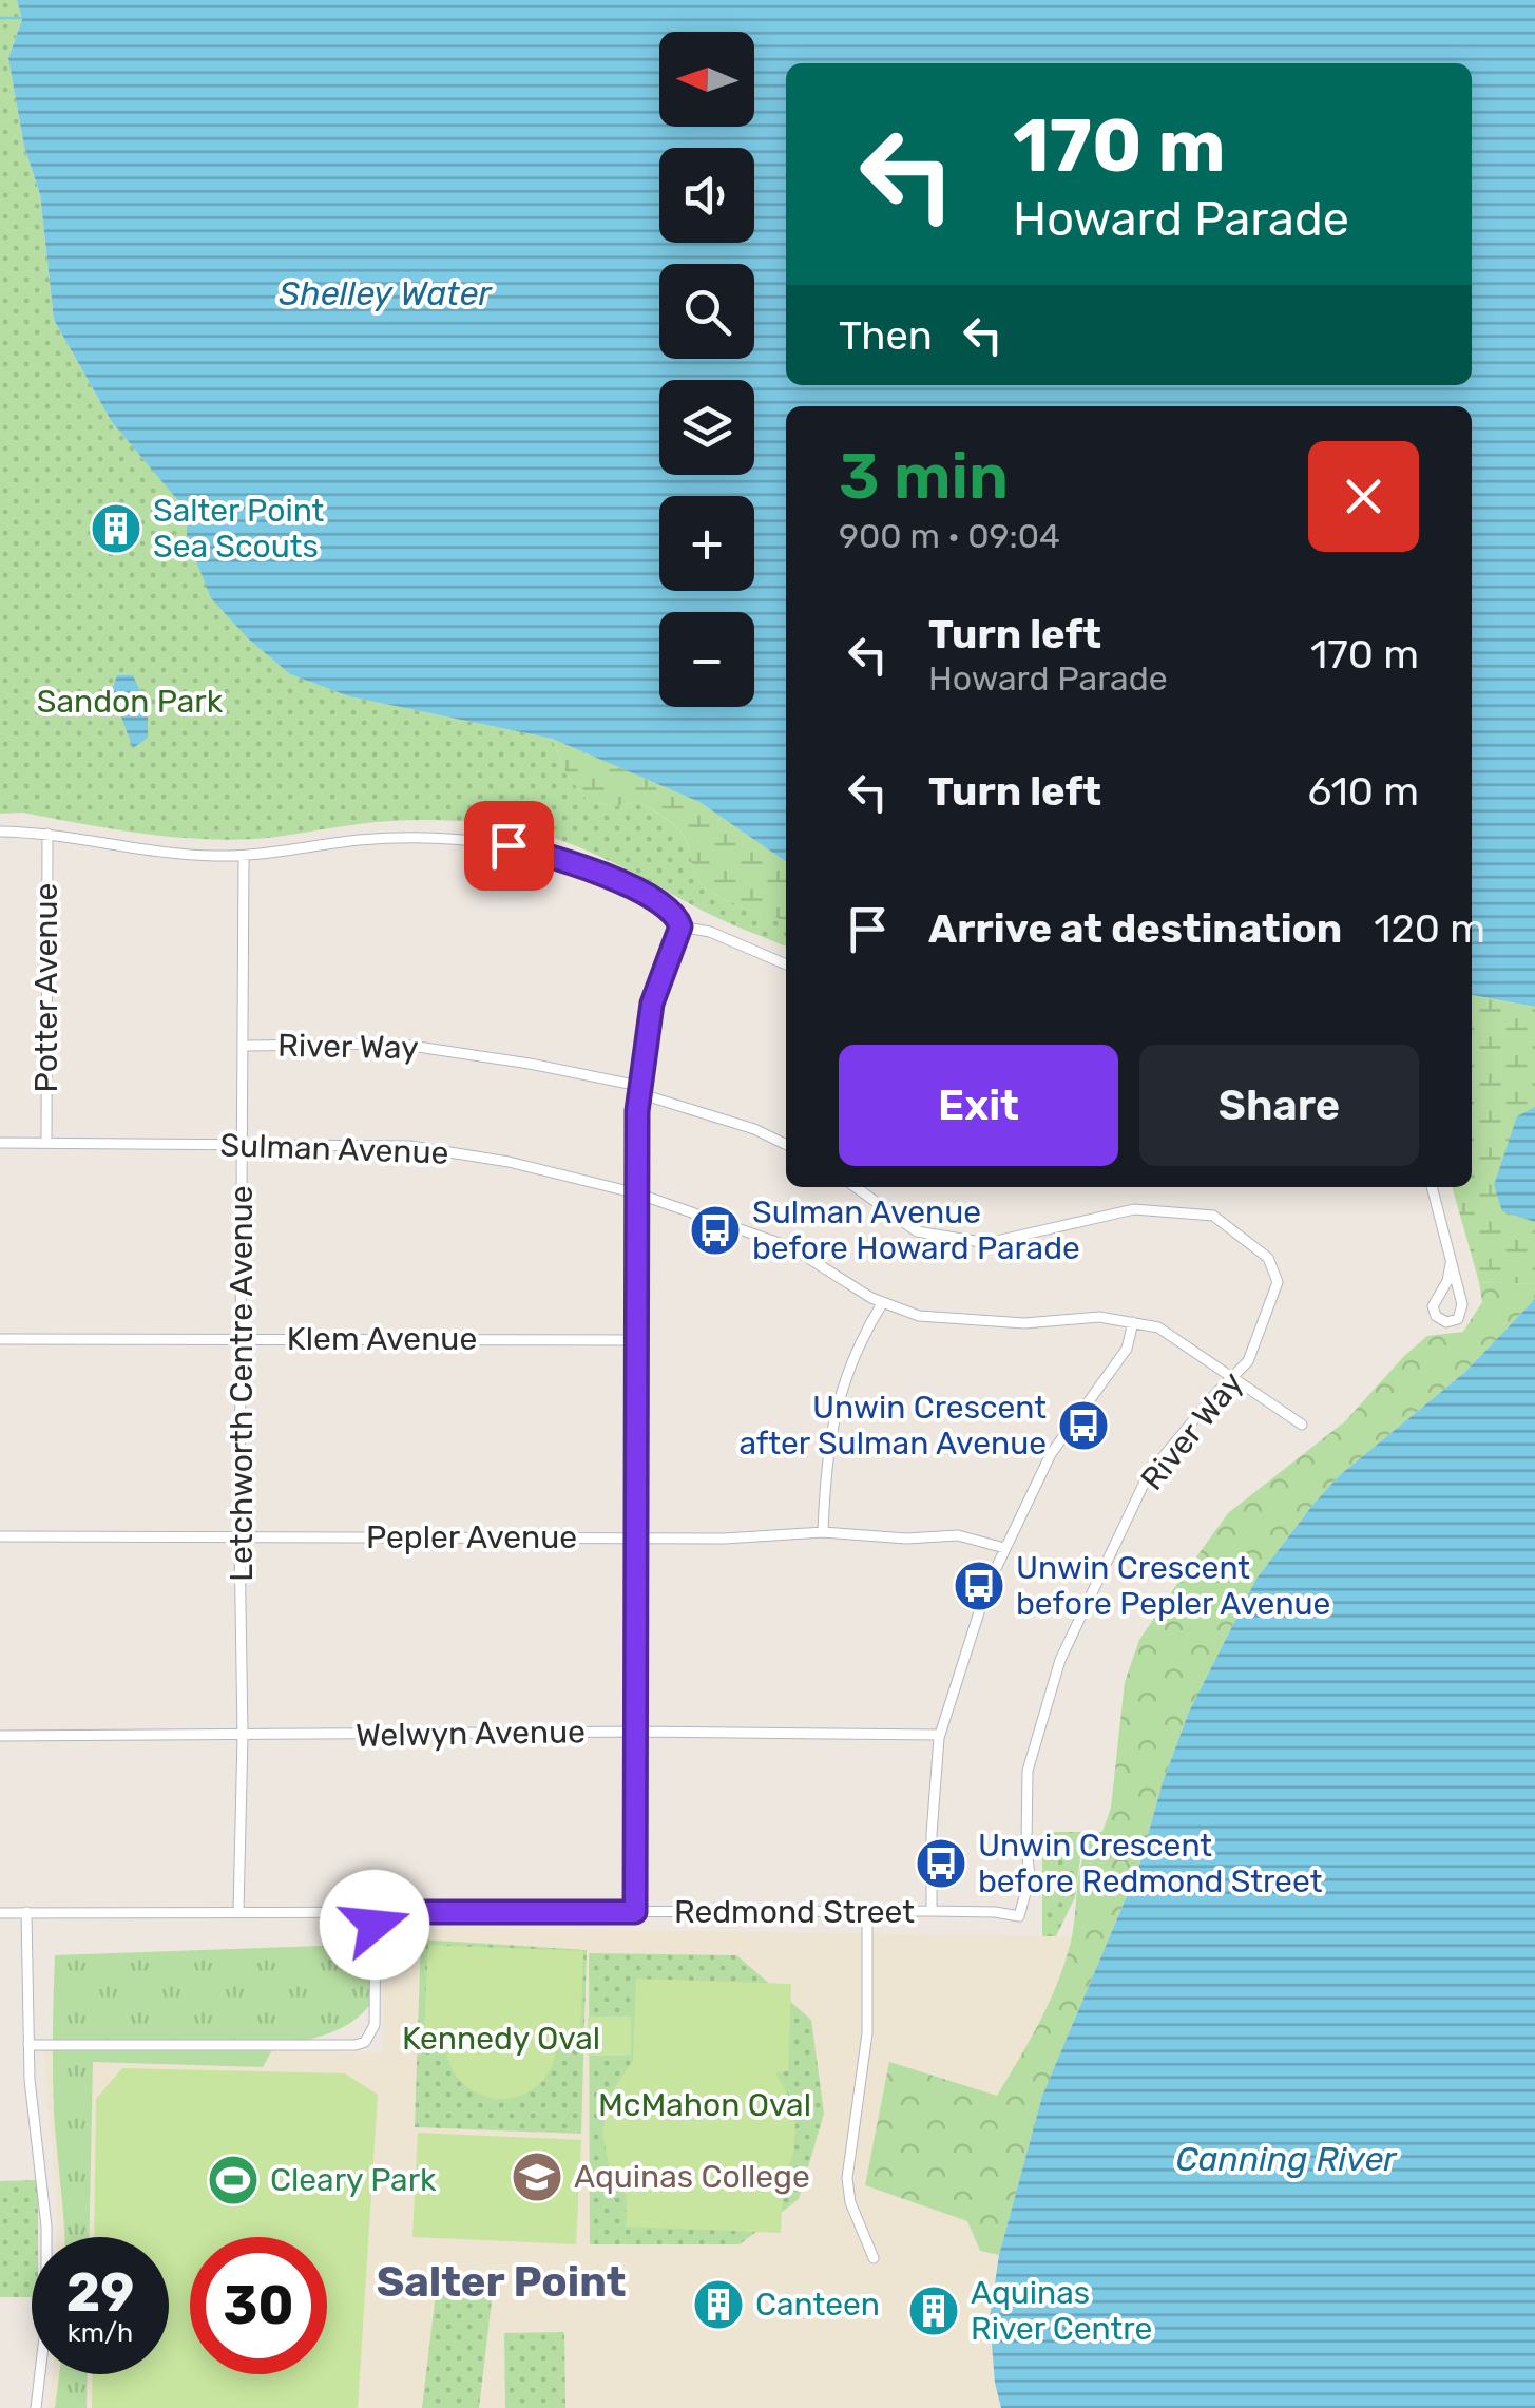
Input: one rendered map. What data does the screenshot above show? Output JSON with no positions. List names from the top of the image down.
{
  "streets": {
    "street": [
      "Potter Avenue",
      "River Way",
      "Sulman Avenue",
      "Klem Avenue",
      "Letchworth Centre Avenue",
      "Pepler Avenue",
      "Welwyn Avenue",
      "Redmond Street"
    ]
  },
  "crossings": [
    ["Potter Avenue", "Sulman Avenue"],
    ["River Way", "Sulman Avenue"],
    ["River Way", "Letchworth Centre Avenue"],
    ["River Way", "Redmond Street"],
    ["Sulman Avenue", "Letchworth Centre Avenue"],
    ["Klem Avenue", "Letchworth Centre Avenue"],
    ["Letchworth Centre Avenue", "Pepler Avenue"],
    ["Letchworth Centre Avenue", "Welwyn Avenue"],
    ["Letchworth Centre Avenue", "Redmond Street"]
  ],
  "districts": ["Salter Point"],
  "water": ["Shelley Water", "Canning River"],
  "parks": ["Sandon Park", "Kennedy Oval", "McMahon Oval"],
  "places": {
    "building": ["Salter Point Sea Scouts", "Canteen", "Aquinas River Centre"],
    "bus stop": [
      "Sulman Avenue before Howard Parade",
      "Unwin Crescent after Sulman Avenue",
      "Unwin Crescent before Pepler Avenue",
      "Unwin Crescent before Redmond Street"
    ],
    "school or university": ["Aquinas College"],
    "sports": ["Cleary Park"]
  },
  "north": "left",
  "page": {
    "map_buttons": ["+", "−"],
    "turn": ["170 m", "Howard Parade"],
    "then": "Then",
    "heading": ["3 min", "900 m · 09:04"],
    "list": [
      {
        "name": "Turn left",
        "note": "Howard Parade",
        "value": "170 m"
      },
      {
        "name": "Turn left",
        "value": "610 m"
      },
      {
        "name": "Arrive at destination",
        "value": "120 m"
      }
    ],
    "buttons": ["Exit", "Share"],
    "speed": "29 km/h",
    "limit": "30"
  }
}
